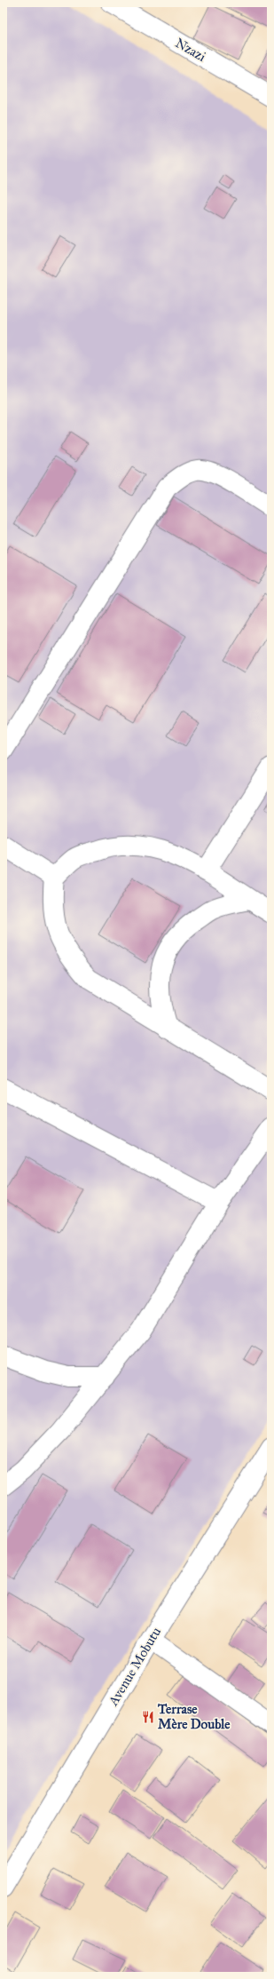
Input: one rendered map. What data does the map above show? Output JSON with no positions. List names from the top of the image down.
{
  "streets": {
    "street": ["Nzazi", "Avenue Mobutu"]
  },
  "places": {
    "restaurant": ["Terrase Mère Double"]
  }
}
